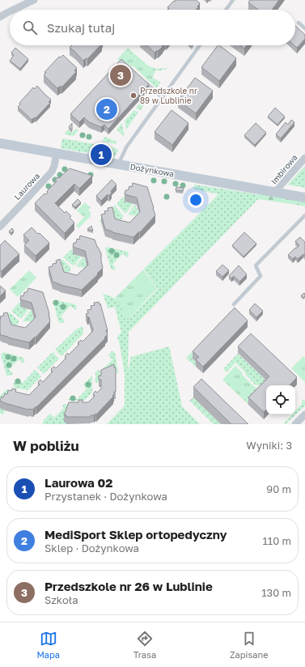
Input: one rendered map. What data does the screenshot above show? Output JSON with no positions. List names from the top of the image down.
{
  "streets": {
    "street": ["Imbirowa", "Dożynkowa", "Laurowa"]
  },
  "crossings": [
    ["Imbirowa", "Dożynkowa"],
    ["Dożynkowa", "Laurowa"]
  ],
  "places": ["Przedszkole nr 89 w Lublinie"],
  "page": {
    "search": "Szukaj tutaj",
    "pins": ["3", "2", "1"],
    "heading": ["W pobliżu", "Wyniki: 3"],
    "list": [
      {
        "mark": "1",
        "name": "Laurowa 02",
        "note": "Przystanek · Dożynkowa",
        "value": "90 m"
      },
      {
        "mark": "2",
        "name": "MediSport Sklep ortopedyczny",
        "note": "Sklep · Dożynkowa",
        "value": "110 m"
      },
      {
        "mark": "3",
        "name": "Przedszkole nr 26 w Lublinie",
        "note": "Szkoła",
        "value": "130 m"
      }
    ],
    "nav": ["Mapa", "Trasa", "Zapisane"]
  }
}
